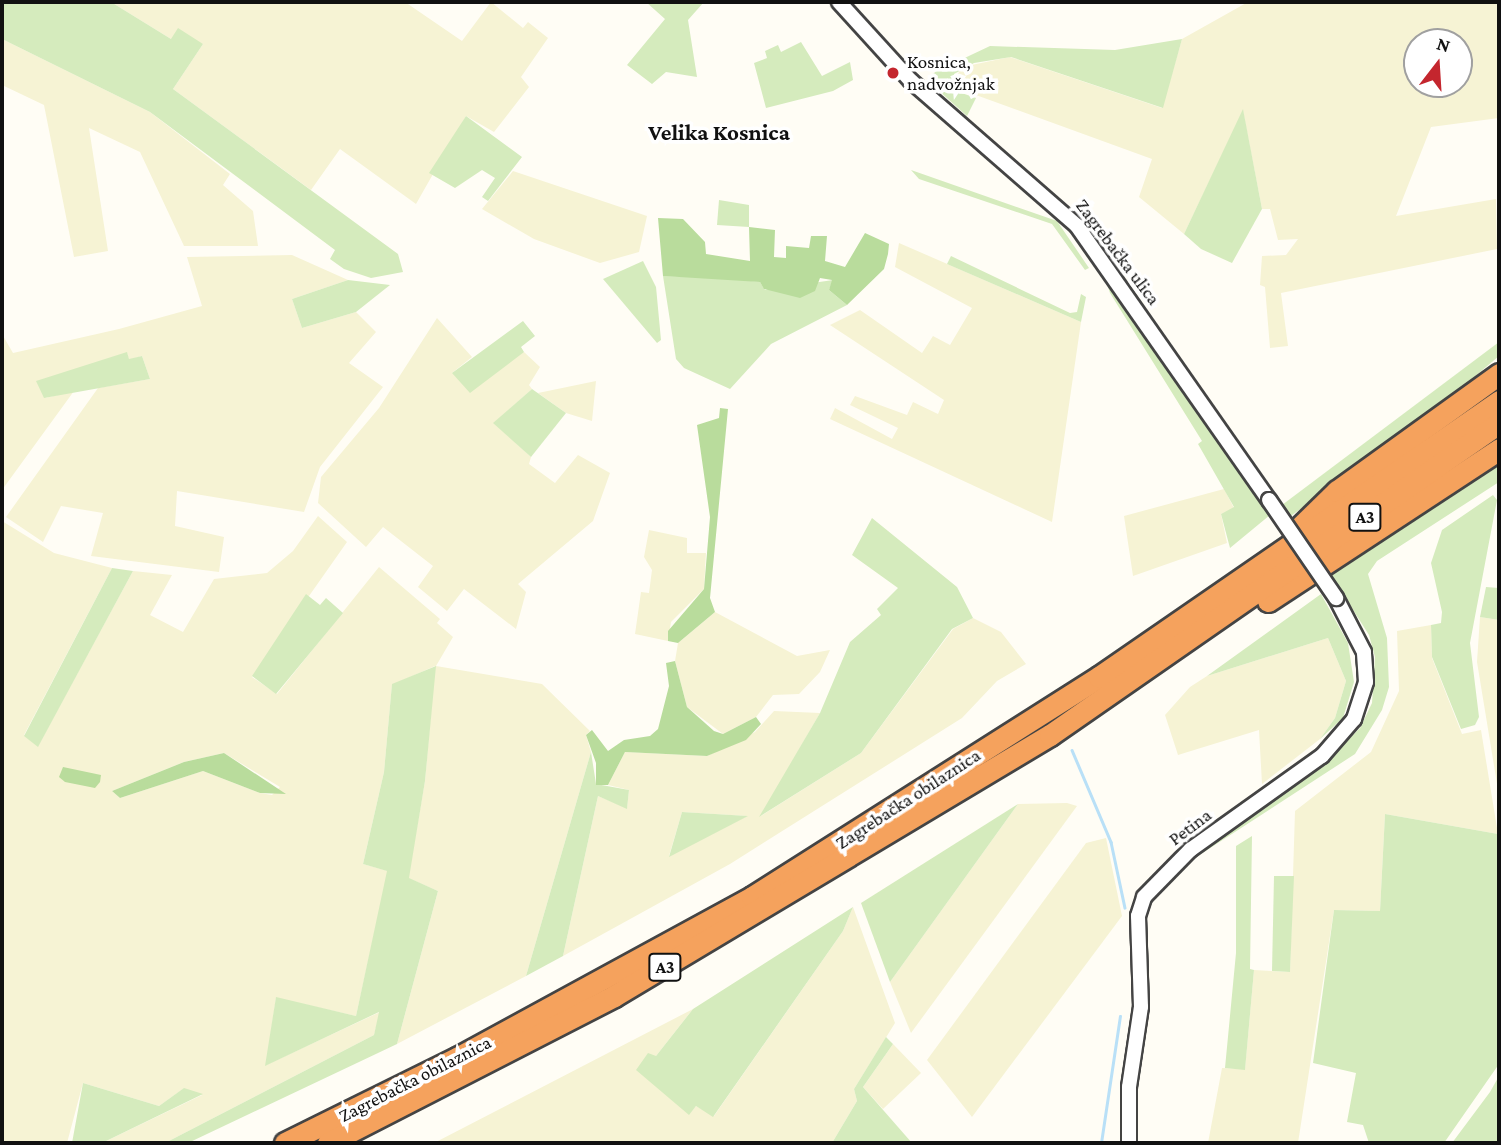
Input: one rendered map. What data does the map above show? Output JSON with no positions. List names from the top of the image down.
{
  "streets": {
    "highway": ["A3", "Zagrebačka obilaznica"],
    "street": ["Zagrebačka ulica", "Petina"]
  },
  "crossings": [
    ["Zagrebačka ulica", "Petina"]
  ],
  "districts": ["Velika Kosnica"],
  "places": ["Kosnica, nadvožnjak"],
  "north": "top"
}
